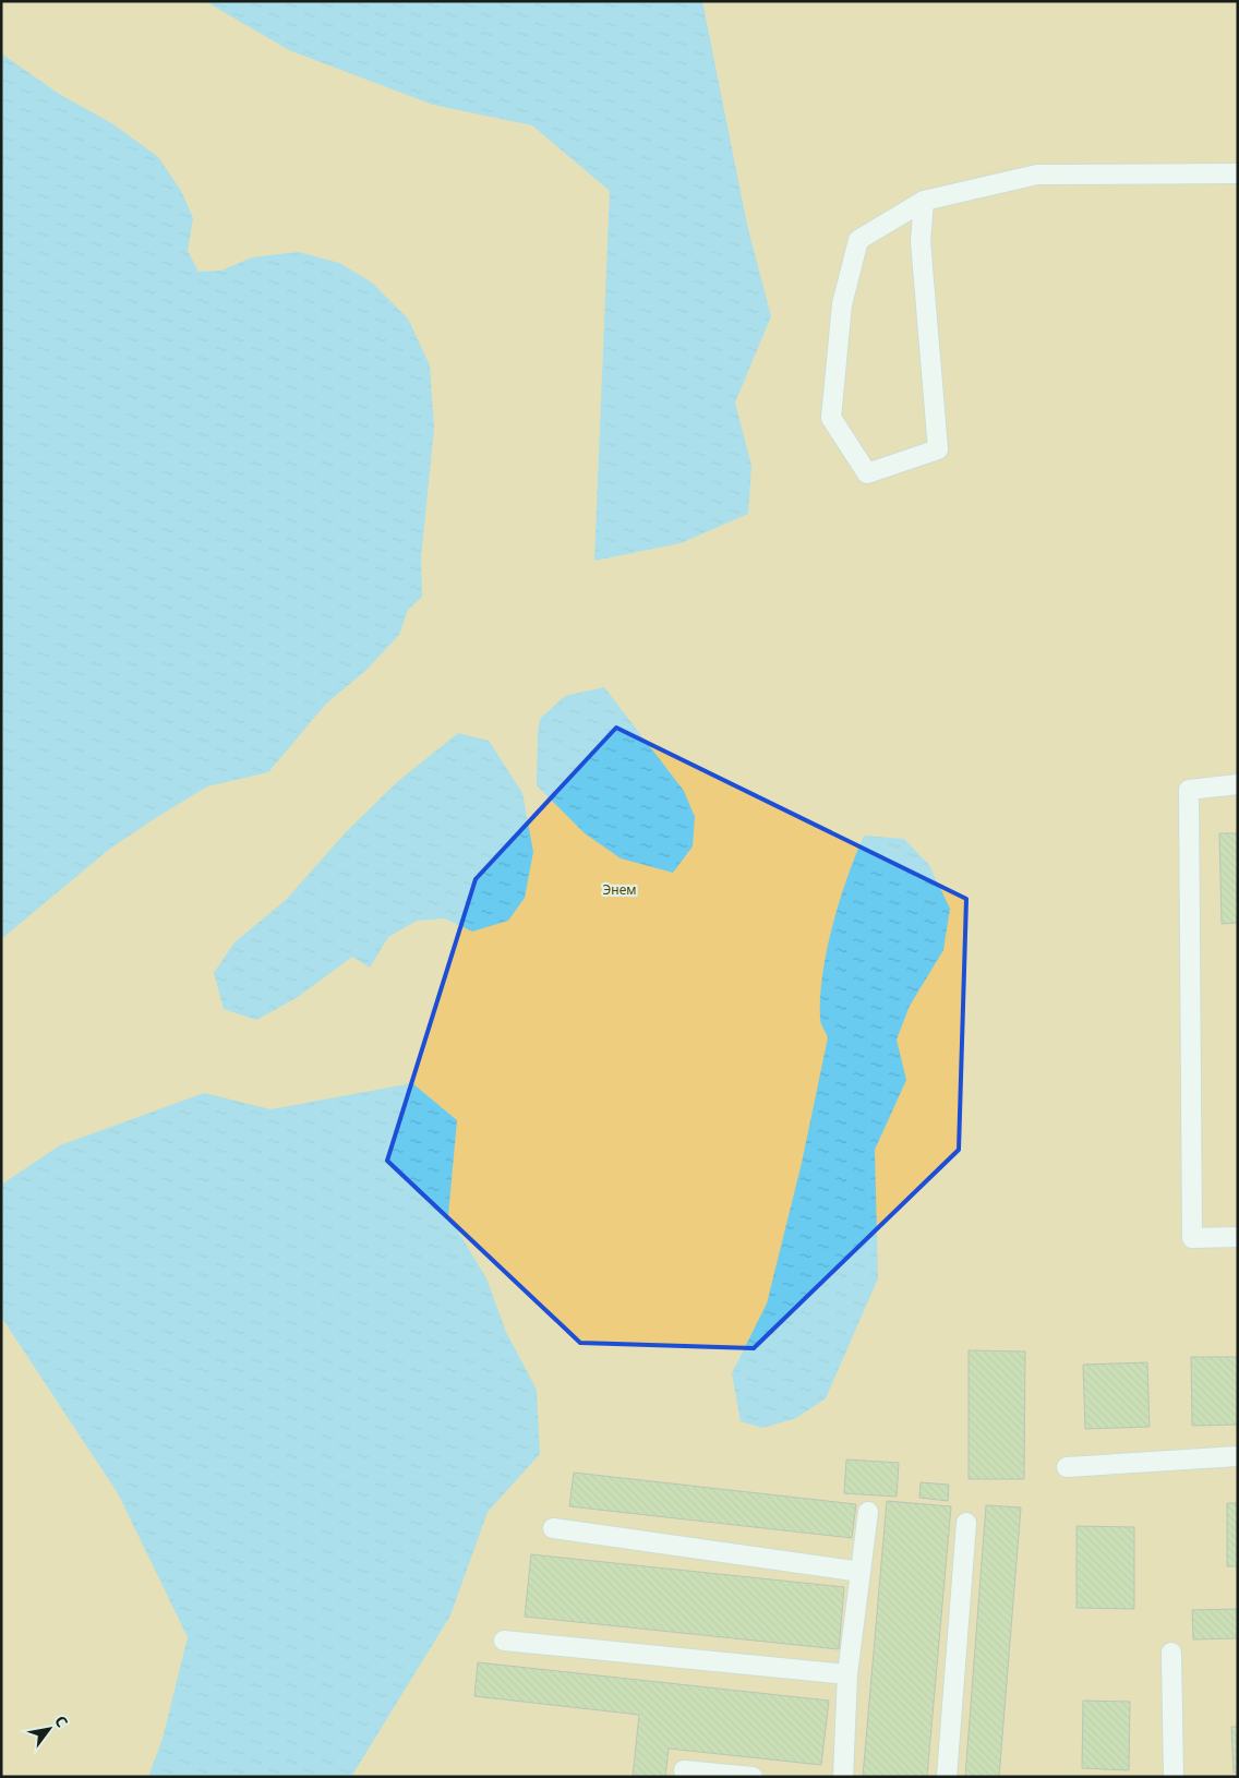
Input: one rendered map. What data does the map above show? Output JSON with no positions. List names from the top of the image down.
{
  "parks": ["Энем"],
  "north": "top right"
}
